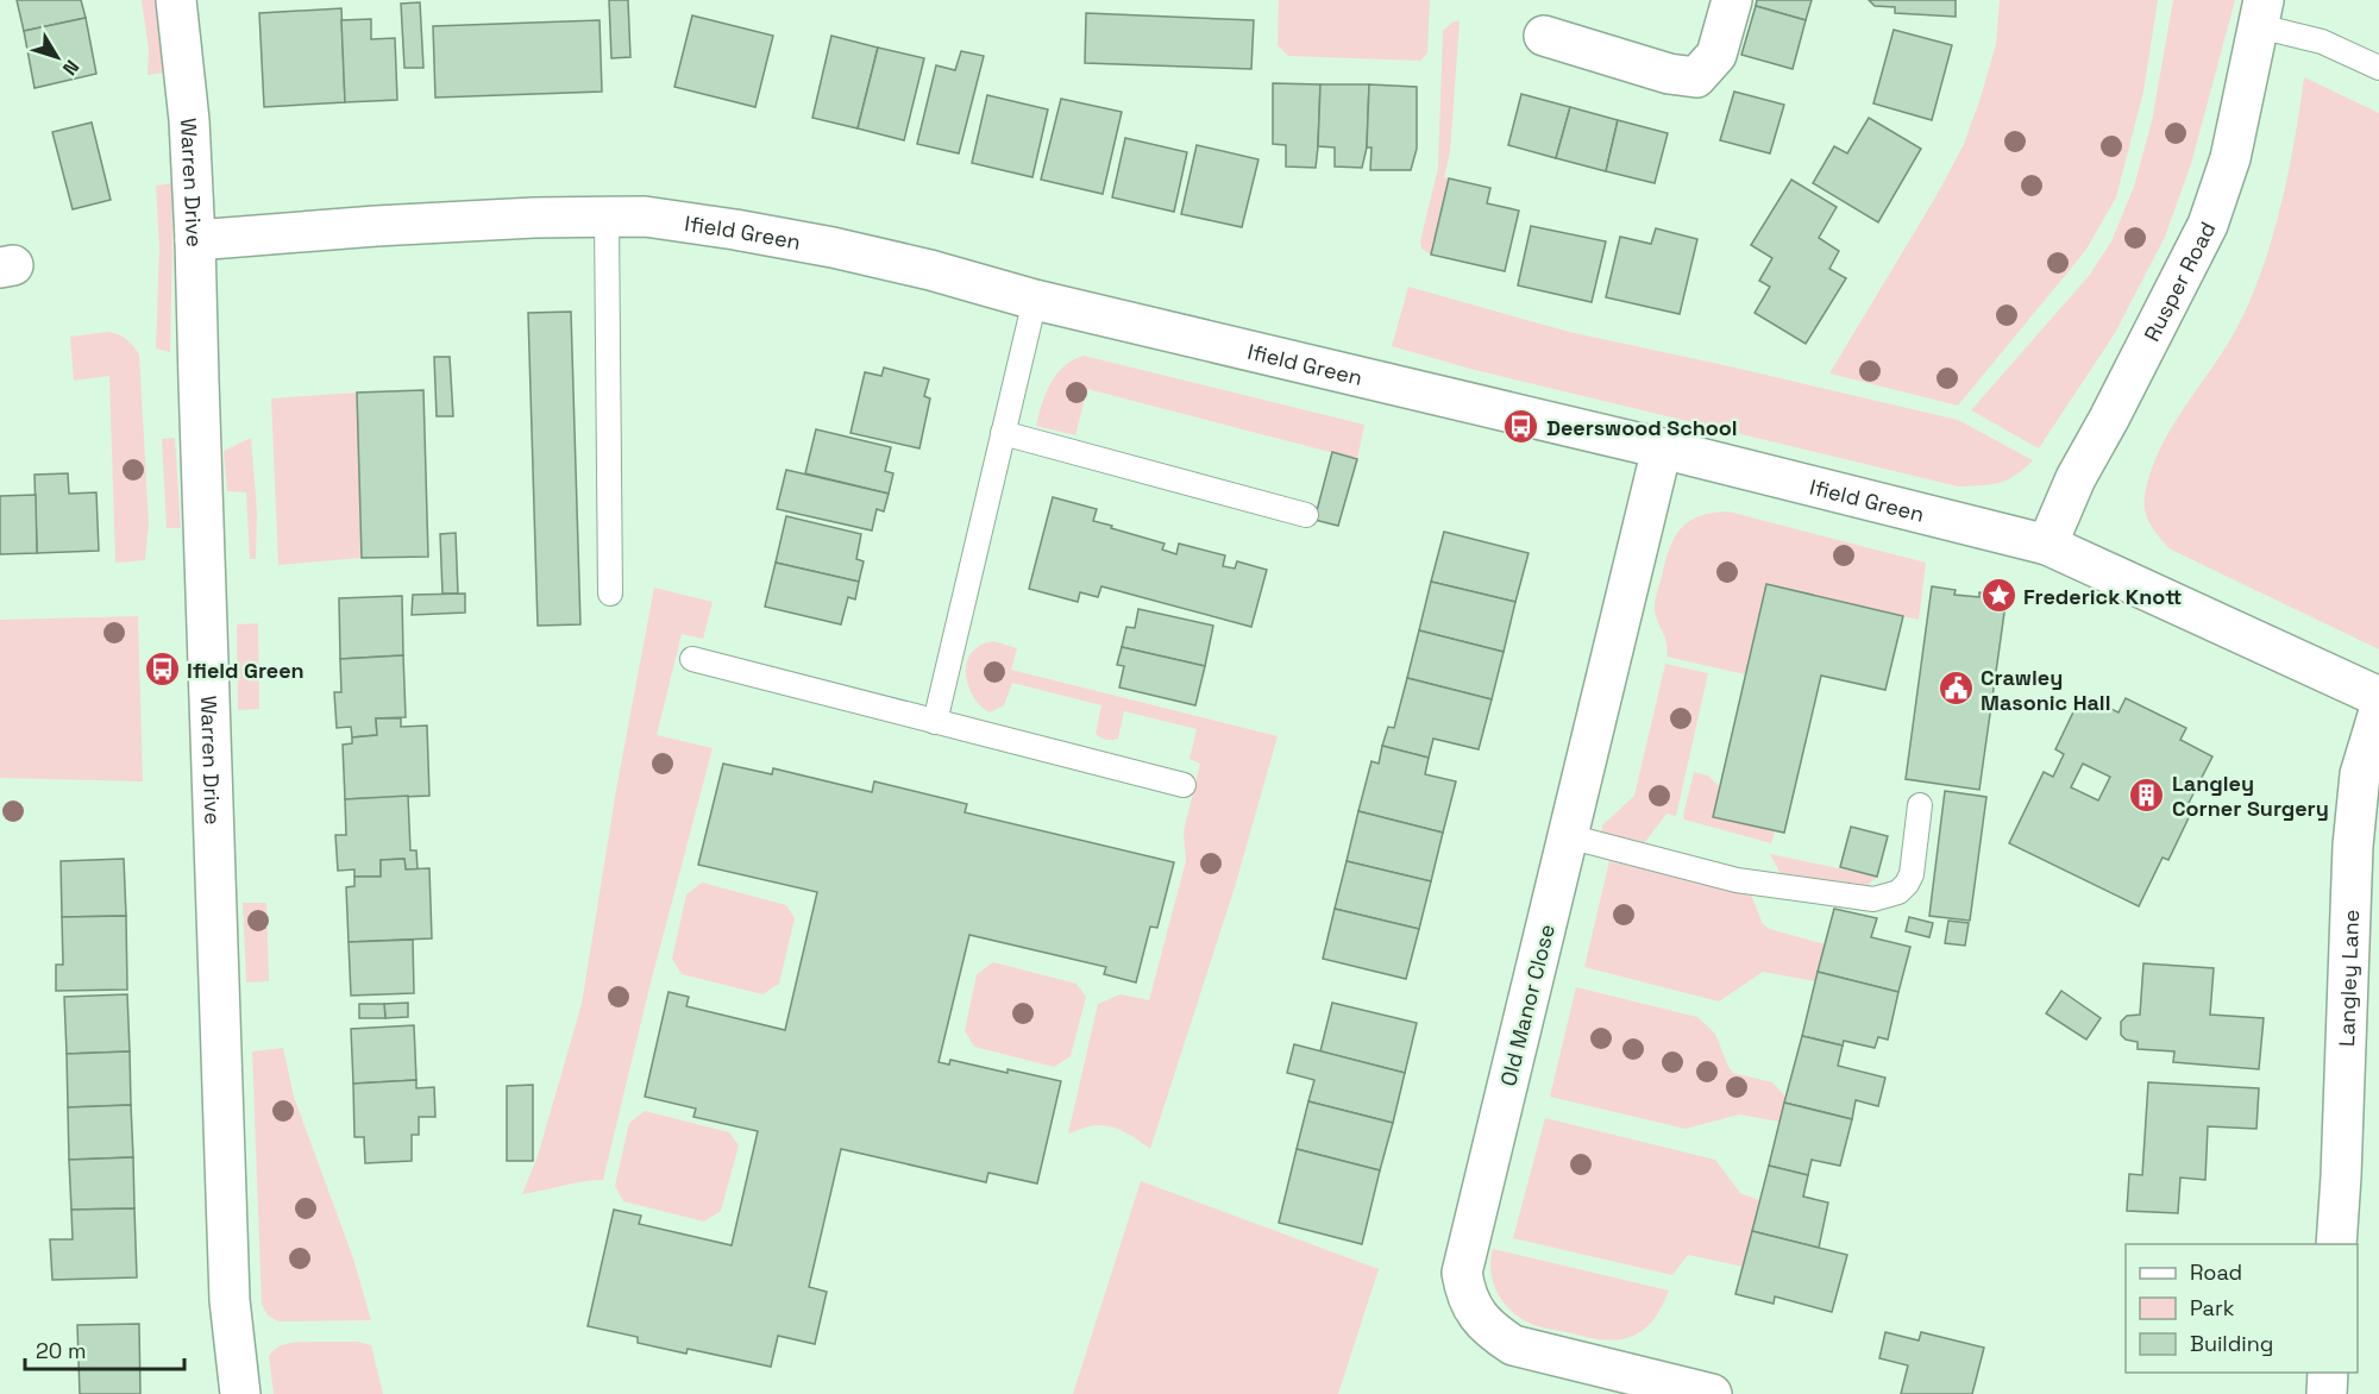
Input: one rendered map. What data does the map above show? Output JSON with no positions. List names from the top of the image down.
{
  "streets": {
    "street": [
      "Warren Drive",
      "Ifield Green",
      "Rusper Road",
      "Langley Lane",
      "Old Manor Close"
    ]
  },
  "crossings": [
    ["Warren Drive", "Ifield Green"],
    ["Ifield Green", "Rusper Road"],
    ["Ifield Green", "Old Manor Close"]
  ],
  "places": {
    "bus stop": ["Deerswood School", "Ifield Green"],
    "place": ["Frederick Knott"],
    "public building": ["Crawley Masonic Hall"],
    "building": ["Langley Corner Surgery"]
  },
  "legend": ["Road", "Park", "Building"],
  "scale_bar": "20 m",
  "north": "bottom right"
}
